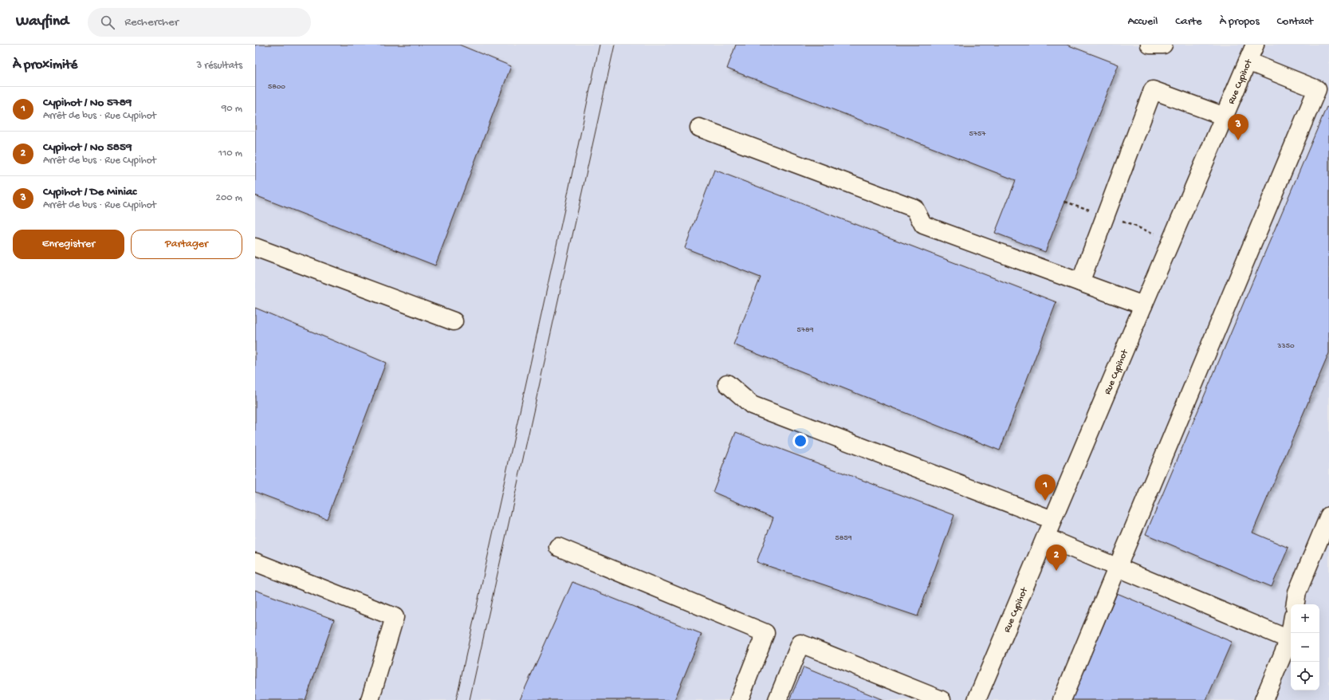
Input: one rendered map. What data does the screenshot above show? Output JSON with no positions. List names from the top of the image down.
{
  "streets": {
    "street": ["Rue Cypihot"]
  },
  "house_numbers": [
    "5800",
    "5757",
    "5789",
    "3350",
    "5859"
  ],
  "page": {
    "header": "Wayfind",
    "search": "Rechercher",
    "nav": [
      "Accueil",
      "Carte",
      "À propos",
      "Contact"
    ],
    "heading": ["À proximité", "3 résultats"],
    "list": [
      {
        "mark": "1",
        "name": "Cypihot / No 5789",
        "note": "Arrêt de bus · Rue Cypihot",
        "value": "90 m"
      },
      {
        "mark": "2",
        "name": "Cypihot / No 5859",
        "note": "Arrêt de bus · Rue Cypihot",
        "value": "110 m"
      },
      {
        "mark": "3",
        "name": "Cypihot / De Miniac",
        "note": "Arrêt de bus · Rue Cypihot",
        "value": "200 m"
      }
    ],
    "pins": ["3", "1", "2"],
    "buttons": ["Enregistrer", "Partager"],
    "map_buttons": ["+", "−"]
  }
}
